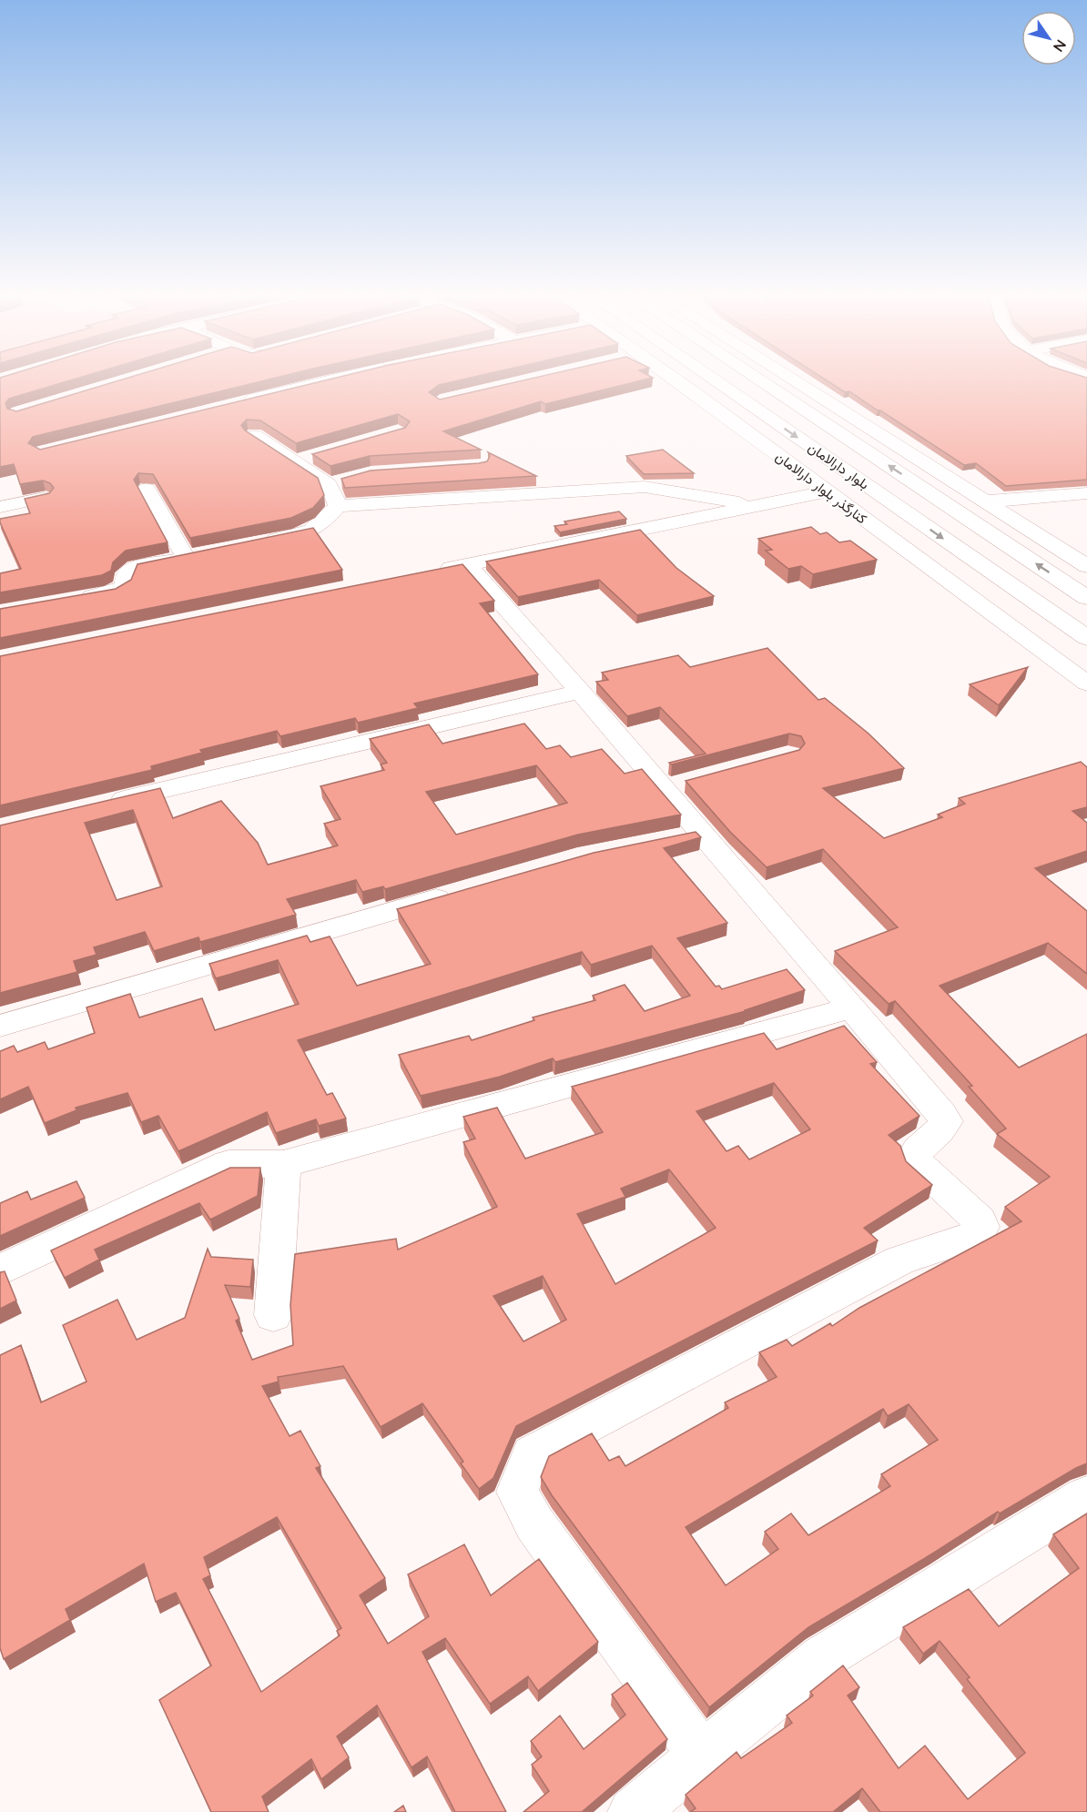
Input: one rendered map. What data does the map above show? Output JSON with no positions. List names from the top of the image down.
{
  "streets": {
    "main road": ["بلوار دارالامان"],
    "street": ["کنارگذر بلوار دارالامان"]
  },
  "north": "bottom right"
}
